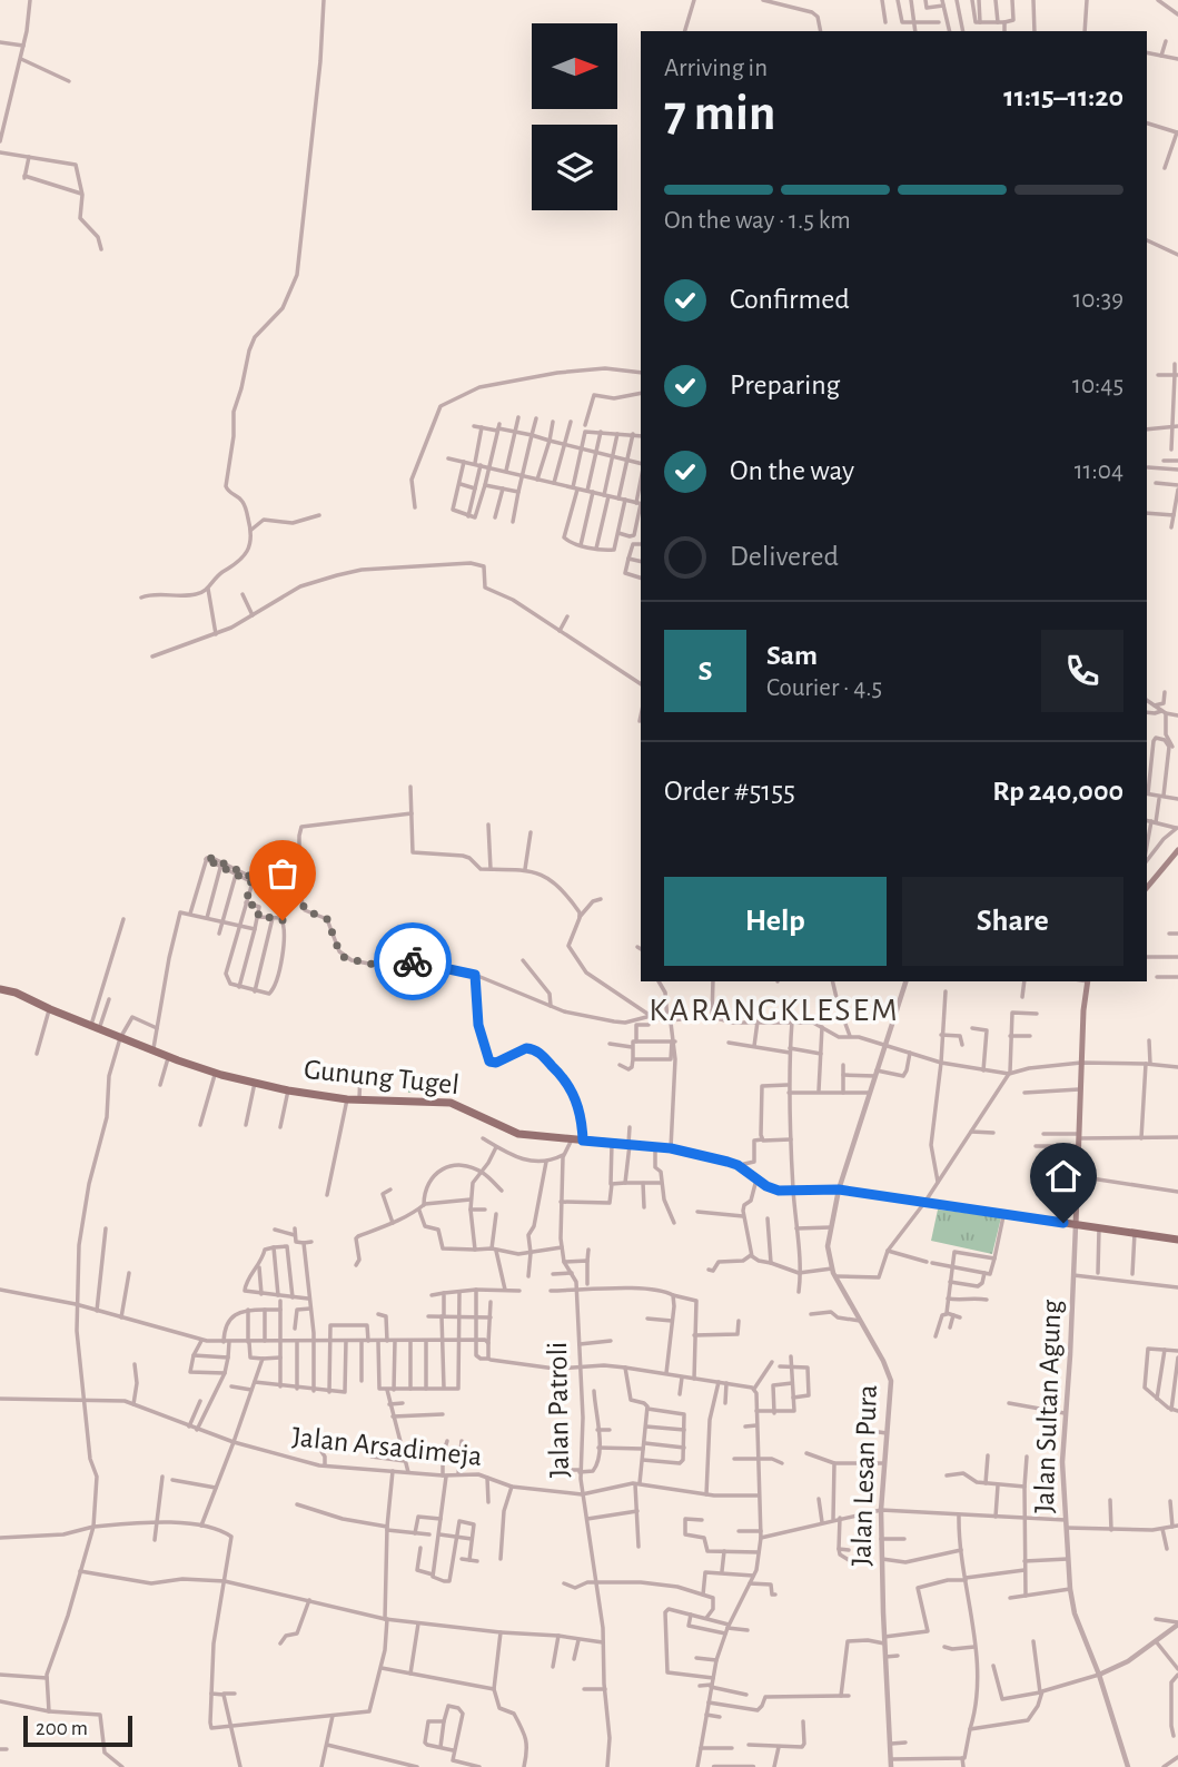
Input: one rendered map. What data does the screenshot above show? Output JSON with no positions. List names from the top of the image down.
{
  "streets": {
    "main road": ["Gunung Tugel"],
    "street": [
      "Jalan Sultan Agung",
      "Jalan Patroli",
      "Jalan Arsadimeja",
      "Jalan Lesan Pura"
    ]
  },
  "crossings": [
    ["Gunung Tugel", "Jalan Patroli"],
    ["Jalan Patroli", "Jalan Arsadimeja"]
  ],
  "districts": ["KARANGKLESEM"],
  "scale_bar": "200 m",
  "north": "right",
  "page": {
    "heading": ["7 min", "Arriving in", "11:15–11:20"],
    "panel": [
      "Sam",
      "Courier · 4.5",
      "Order #5155",
      "Rp 240,000"
    ],
    "bar": "On the way · 1.5 km",
    "list": [
      ["Confirmed", "10:39"],
      ["Preparing", "10:45"],
      ["On the way", "11:04"],
      "Delivered"
    ],
    "round": "S",
    "buttons": ["Help", "Share"],
    "scale": "200 m"
  }
}
